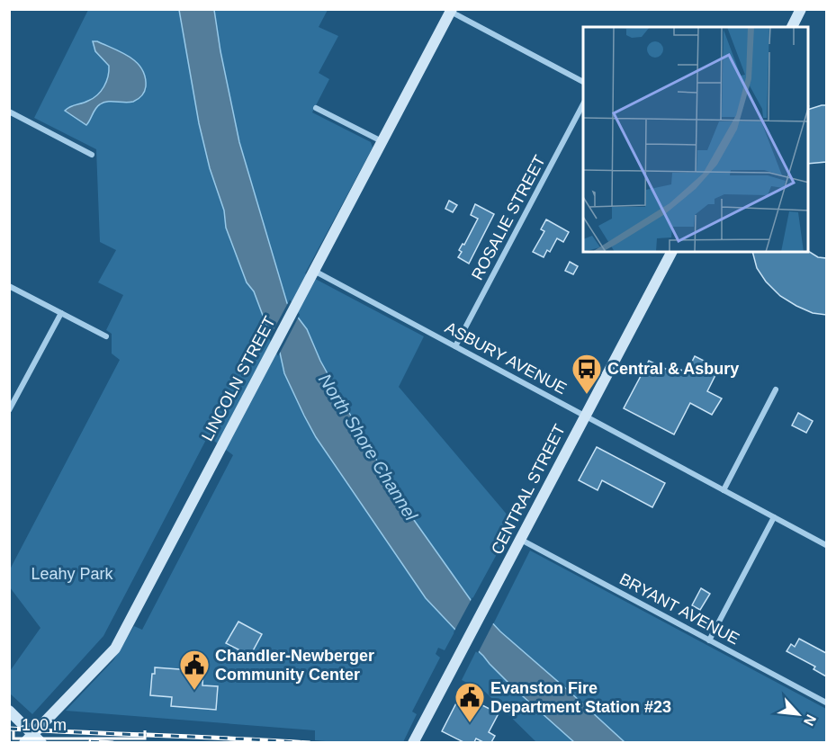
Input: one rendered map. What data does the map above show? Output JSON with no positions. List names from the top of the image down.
{
  "streets": {
    "street": [
      "ROSALIE STREET",
      "ASBURY AVENUE",
      "LINCOLN STREET",
      "CENTRAL STREET",
      "BRYANT AVENUE"
    ]
  },
  "crossings": [
    ["ROSALIE STREET", "ASBURY AVENUE"],
    ["ASBURY AVENUE", "LINCOLN STREET"],
    ["ASBURY AVENUE", "CENTRAL STREET"],
    ["CENTRAL STREET", "BRYANT AVENUE"]
  ],
  "water": ["North Shore Channel"],
  "parks": ["Leahy Park"],
  "places": {
    "bus stop": ["Central & Asbury"],
    "public building": ["Chandler-Newberger Community Center", "Evanston Fire Department Station #23"]
  },
  "scale_bar": "100 m",
  "north": "bottom right"
}
